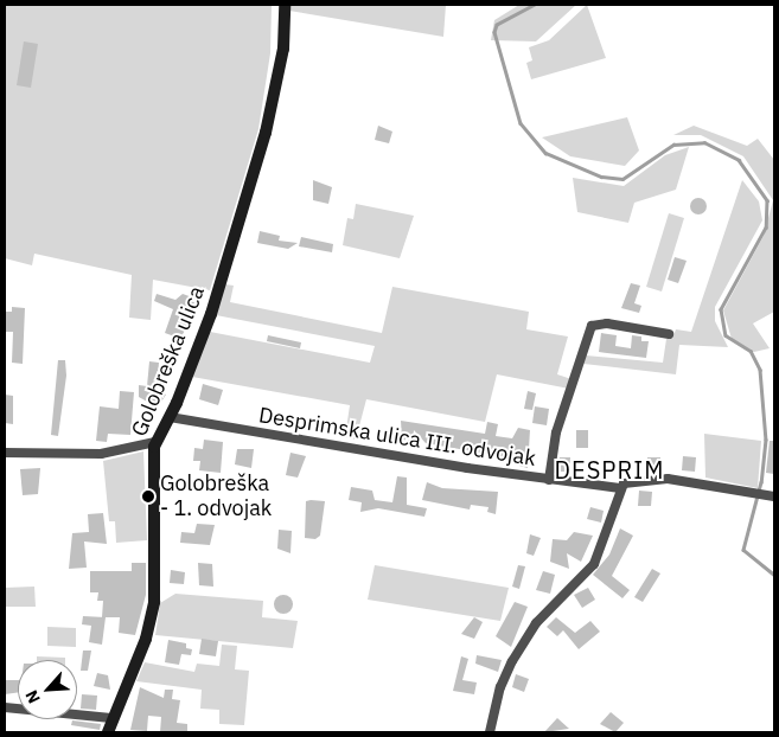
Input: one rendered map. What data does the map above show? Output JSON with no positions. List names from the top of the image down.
{
  "streets": {
    "street": ["Golobreška ulica", "Desprimska ulica III. odvojak"]
  },
  "crossings": [
    ["Golobreška ulica", "Desprimska ulica III. odvojak"]
  ],
  "districts": ["DESPRIM"],
  "places": ["Golobreška - 1. odvojak"],
  "north": "bottom left"
}
